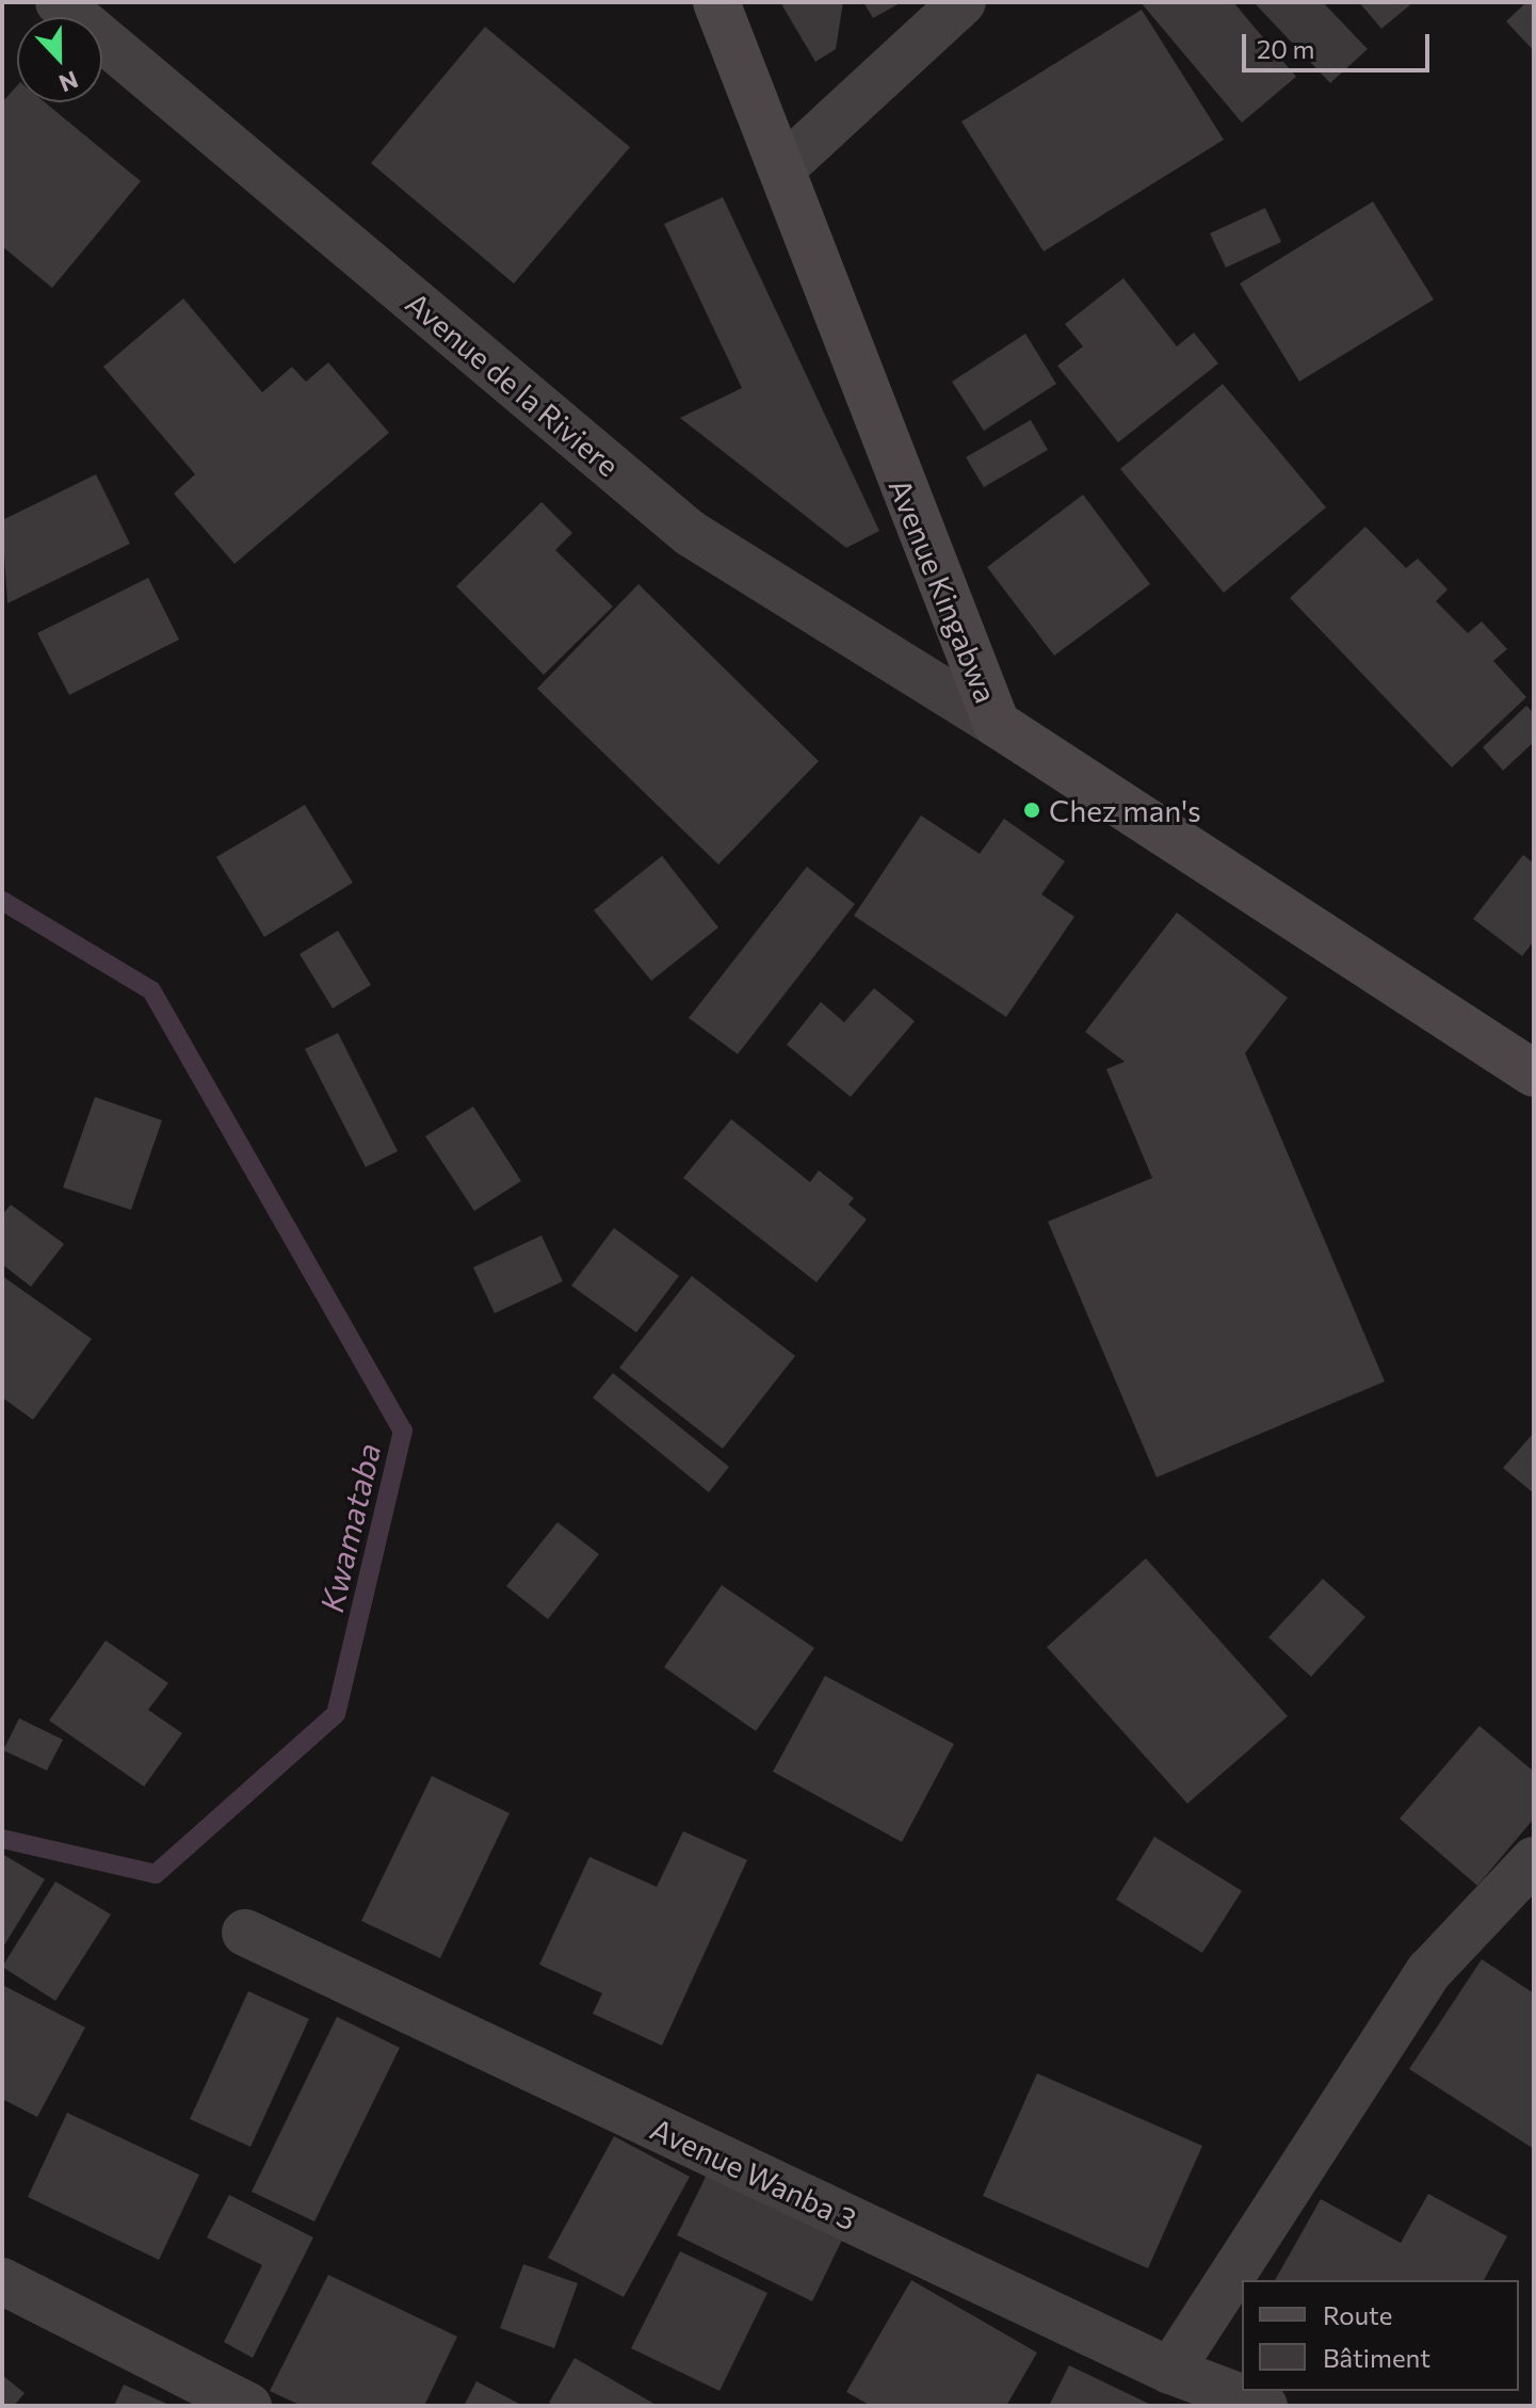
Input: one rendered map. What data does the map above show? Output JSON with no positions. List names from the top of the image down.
{
  "streets": {
    "street": ["Avenue de la Riviere", "Avenue Kingabwa", "Avenue Wanba 3"]
  },
  "crossings": [
    ["Avenue de la Riviere", "Avenue Kingabwa"]
  ],
  "water": ["Kwamataba"],
  "places": ["Chez man's"],
  "legend": ["Route", "Bâtiment"],
  "scale_bar": "20 m",
  "north": "bottom"
}
